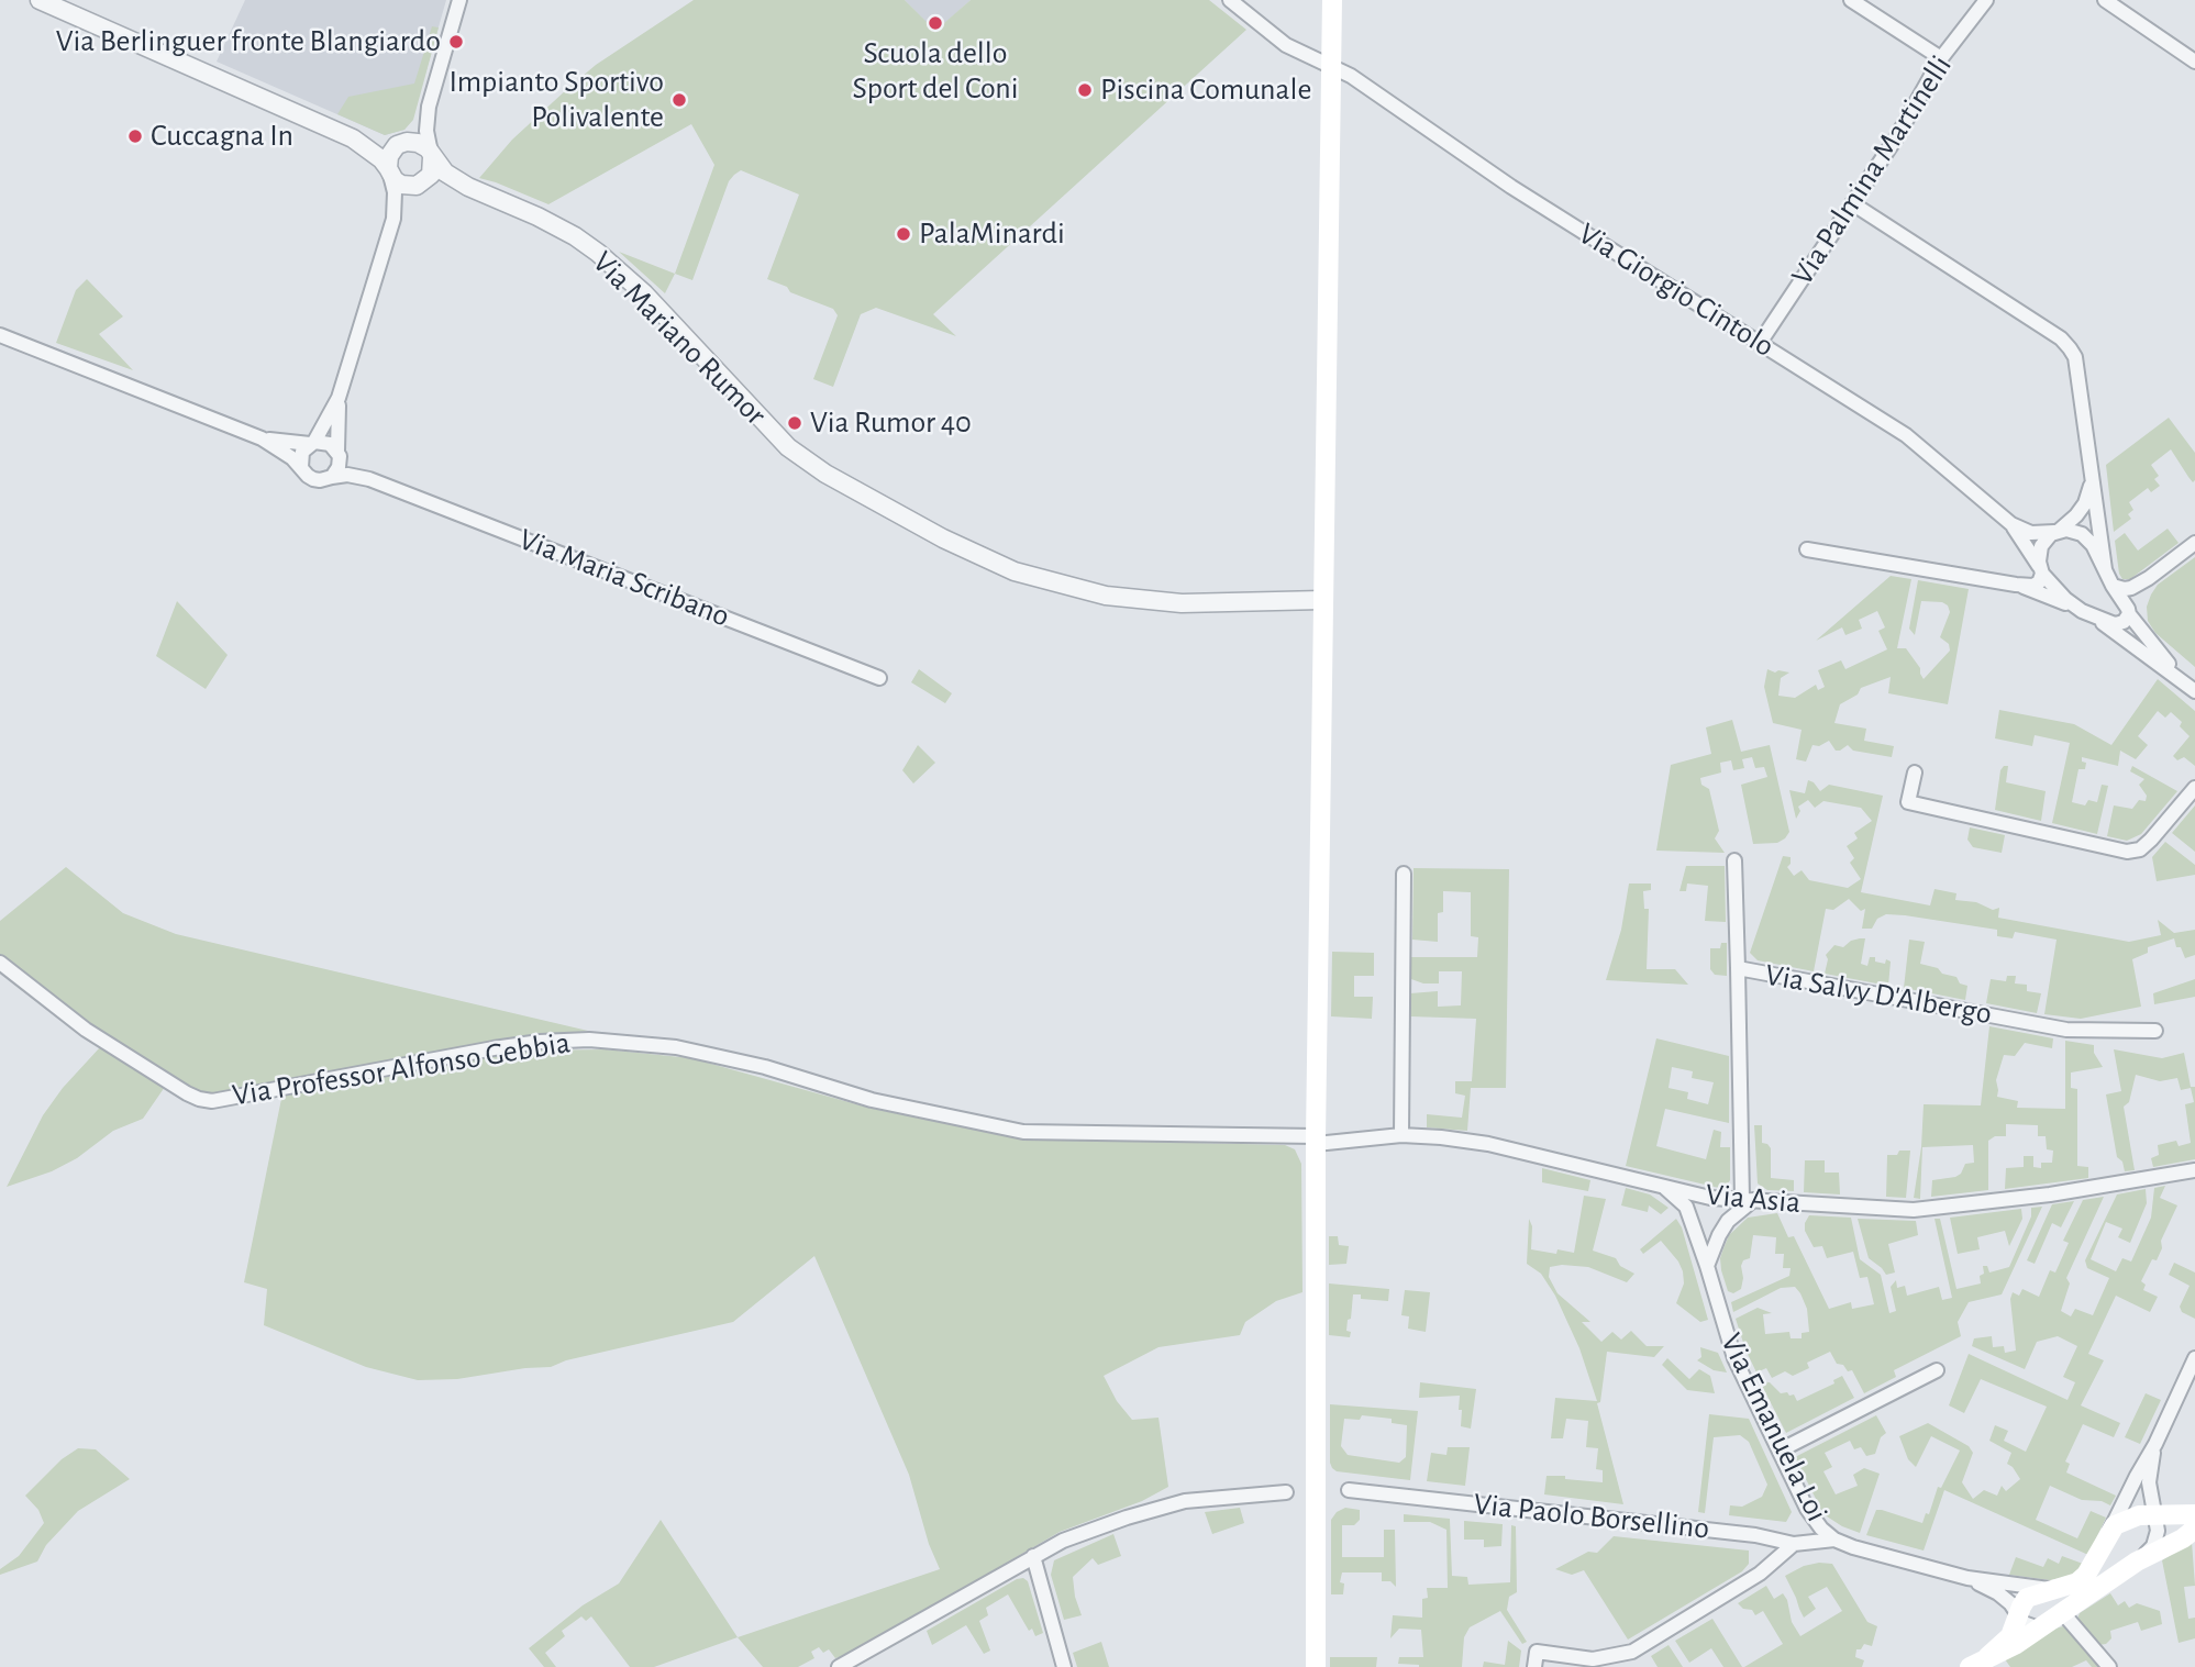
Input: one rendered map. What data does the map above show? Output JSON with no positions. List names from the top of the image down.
{
  "streets": {
    "street": [
      "Via Palmina Martinelli",
      "Via Giorgio Cintolo",
      "Via Mariano Rumor",
      "Via Maria Scribano",
      "Via Salvy D'Albergo",
      "Via Professor Alfonso Gebbia",
      "Via Asia",
      "Via Emanuela Loi",
      "Via Paolo Borsellino"
    ]
  },
  "crossings": [
    ["Via Palmina Martinelli", "Via Giorgio Cintolo"],
    ["Via Salvy D'Albergo", "Via Asia"],
    ["Via Professor Alfonso Gebbia", "Via Asia"],
    ["Via Asia", "Via Emanuela Loi"],
    ["Via Emanuela Loi", "Via Paolo Borsellino"]
  ],
  "places": [
    "Scuola dello Sport del Coni",
    "Via Berlinguer fronte Blangiardo",
    "Piscina Comunale",
    "Impianto Sportivo Polivalente",
    "Cuccagna In",
    "PalaMinardi",
    "Via Rumor 40"
  ]
}
